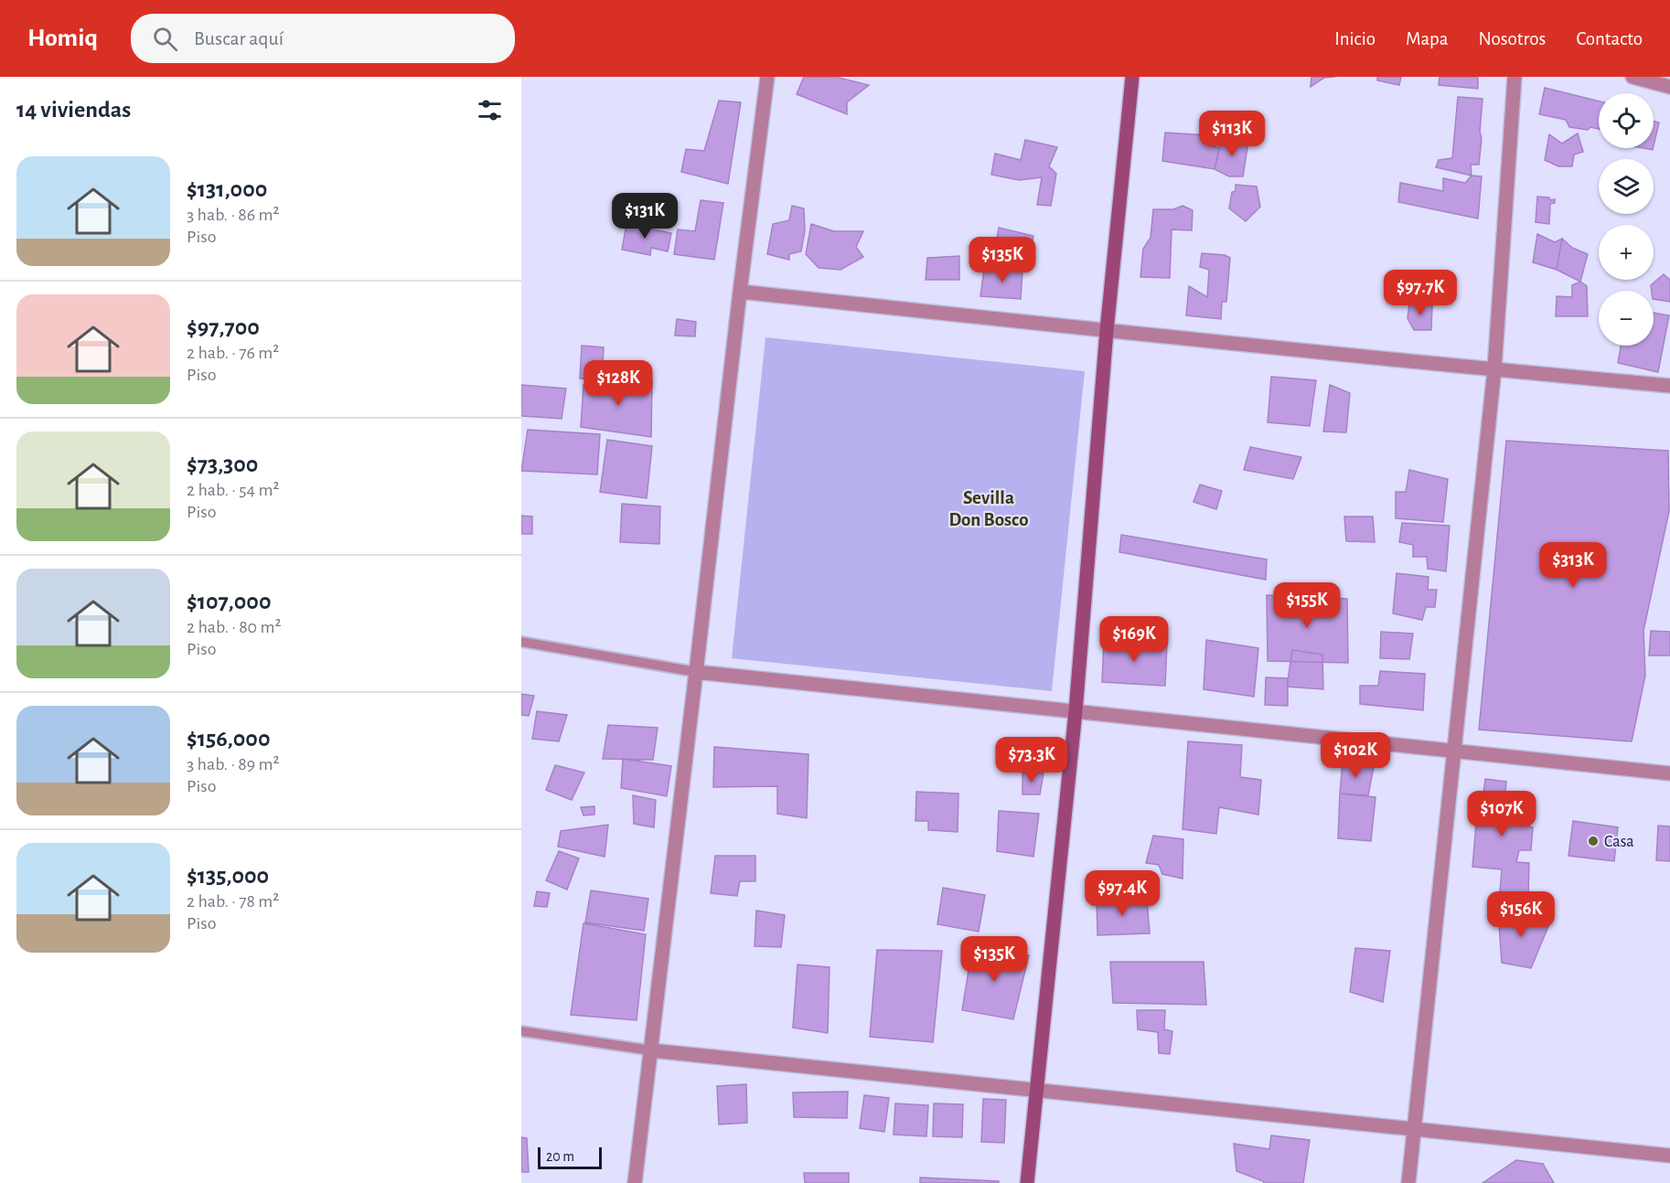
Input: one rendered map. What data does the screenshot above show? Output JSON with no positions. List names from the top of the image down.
{
  "districts": ["Sevilla Don Bosco"],
  "places": ["Casa"],
  "scale_bar": "20 m",
  "page": {
    "header": "Homiq",
    "search": "Buscar aquí",
    "nav": [
      "Inicio",
      "Mapa",
      "Nosotros",
      "Contacto"
    ],
    "heading": "14 viviendas",
    "map_buttons": ["+", "−"],
    "price": [
      "$113K",
      "$131K",
      "$135K",
      "$97.7K",
      "$128K",
      "$313K",
      "$155K",
      "$169K",
      "$102K",
      "$73.3K",
      "$107K",
      "$97.4K",
      "$156K",
      "$135K"
    ],
    "list": [
      {
        "name": "$131,000",
        "note": "3 hab. · 86 m² · Piso"
      },
      {
        "name": "$97,700",
        "note": "2 hab. · 76 m² · Piso"
      },
      {
        "name": "$73,300",
        "note": "2 hab. · 54 m² · Piso"
      },
      {
        "name": "$107,000",
        "note": "2 hab. · 80 m² · Piso"
      },
      {
        "name": "$156,000",
        "note": "3 hab. · 89 m² · Piso"
      },
      {
        "name": "$135,000",
        "note": "2 hab. · 78 m² · Piso"
      }
    ],
    "scale": "20 m"
  }
}
